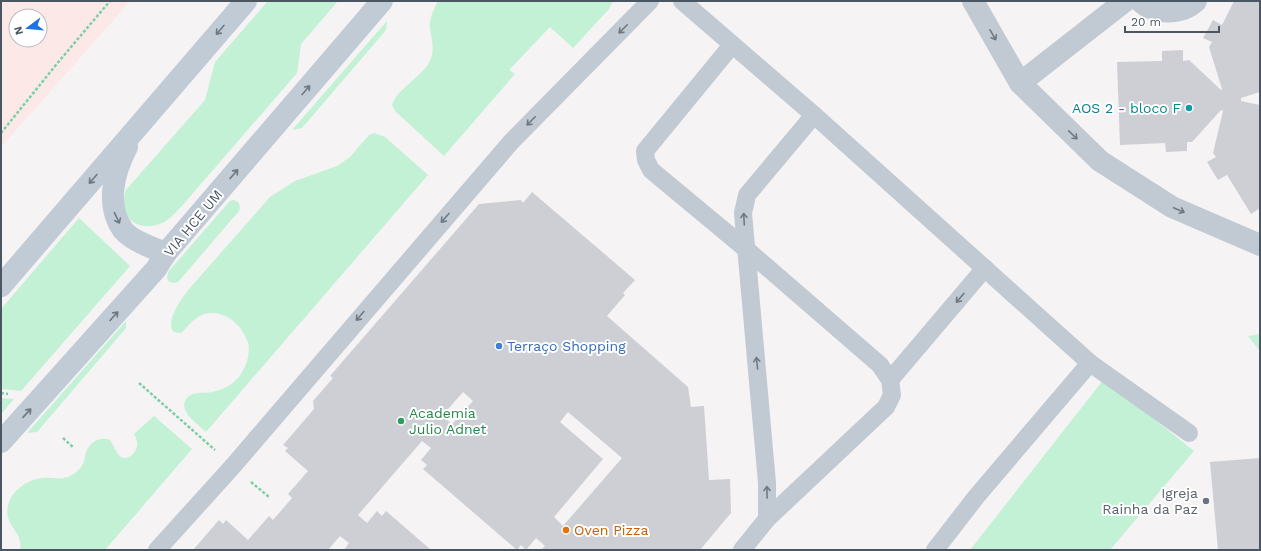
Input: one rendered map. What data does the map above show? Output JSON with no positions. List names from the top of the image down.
{
  "streets": {
    "main road": ["VIA HCE UM"]
  },
  "places": [
    "AOS 2 - bloco F",
    "Terraço Shopping",
    "Academia Julio Adnet",
    "Igreja Rainha da Paz",
    "Oven Pizza"
  ],
  "scale_bar": "20 m",
  "north": "left"
}
